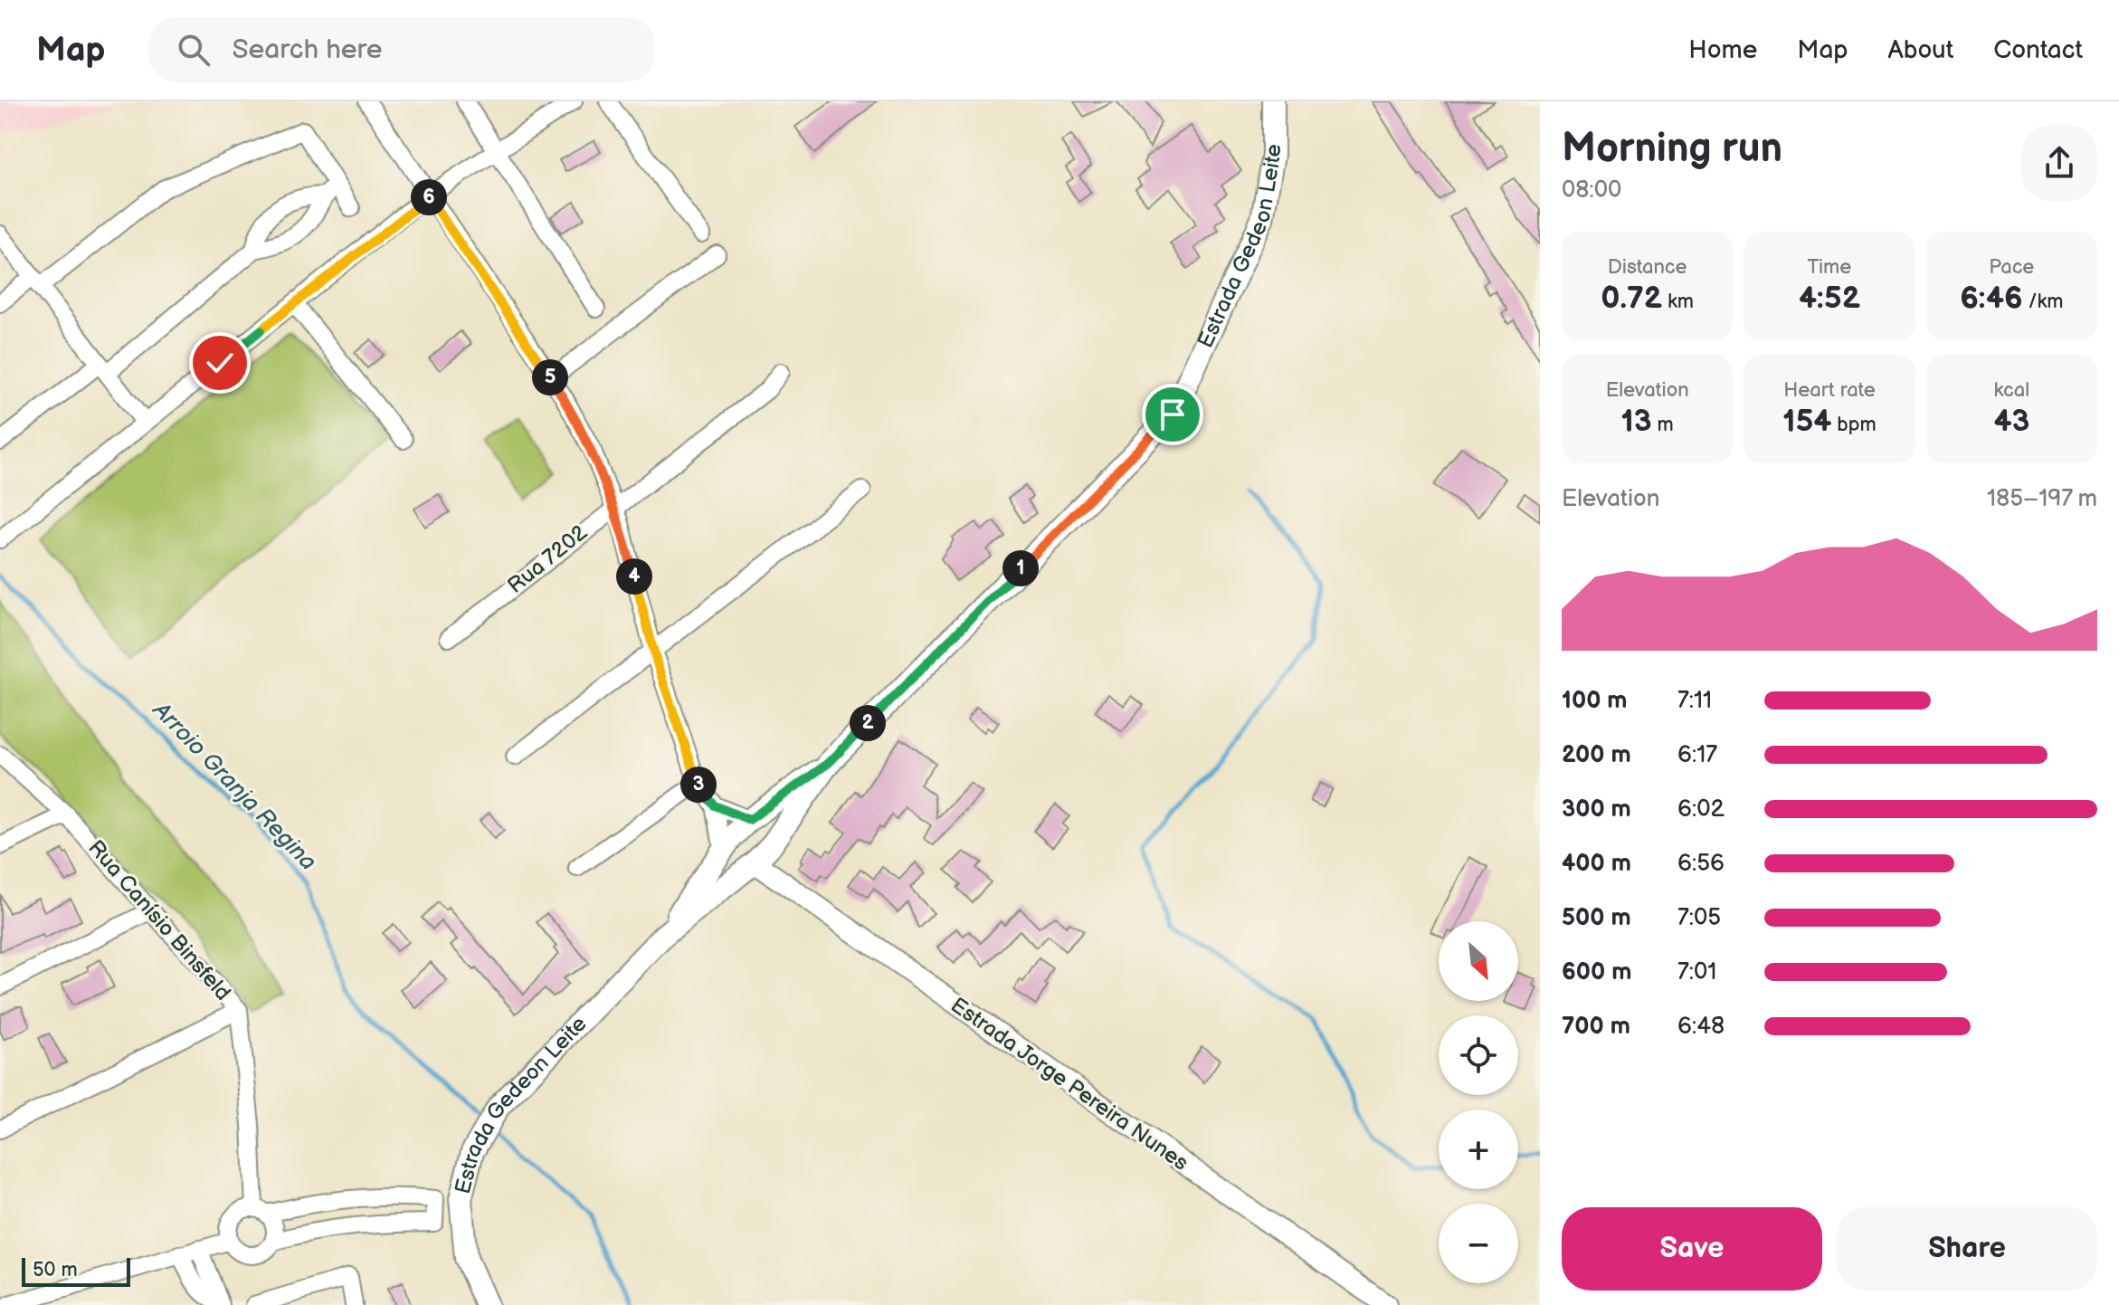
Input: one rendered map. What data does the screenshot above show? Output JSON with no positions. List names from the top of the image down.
{
  "streets": {
    "main road": ["Estrada Gedeon Leite"],
    "street": ["Rua 7202", "Rua Canísio Binsfeld", "Estrada Jorge Pereira Nunes"]
  },
  "crossings": [
    ["Estrada Gedeon Leite", "Estrada Jorge Pereira Nunes"]
  ],
  "water": ["Arroio Granja Regina"],
  "scale_bar": "50 m",
  "north": "bottom right",
  "page": {
    "header": "Map",
    "search": "Search here",
    "nav": [
      "Home",
      "Map",
      "About",
      "Contact"
    ],
    "heading": ["Morning run", "08:00"],
    "pins": [
      "6",
      "5",
      "1",
      "4",
      "2",
      "3"
    ],
    "stats": [
      ["Distance", "0.72 km"],
      ["Time", "4:52"],
      ["Pace", "6:46 /km"],
      ["Elevation", "13 m"],
      ["Heart rate", "154 bpm"],
      ["kcal", "43"]
    ],
    "chart": ["Elevation", "185–197 m"],
    "list": [
      {
        "name": "100 m",
        "note": "7:11"
      },
      {
        "name": "200 m",
        "note": "6:17"
      },
      {
        "name": "300 m",
        "note": "6:02"
      },
      {
        "name": "400 m",
        "note": "6:56"
      },
      {
        "name": "500 m",
        "note": "7:05"
      },
      {
        "name": "600 m",
        "note": "7:01"
      },
      {
        "name": "700 m",
        "note": "6:48"
      }
    ],
    "map_buttons": ["+", "−"],
    "buttons": ["Save", "Share"],
    "scale": "50 m"
  }
}
